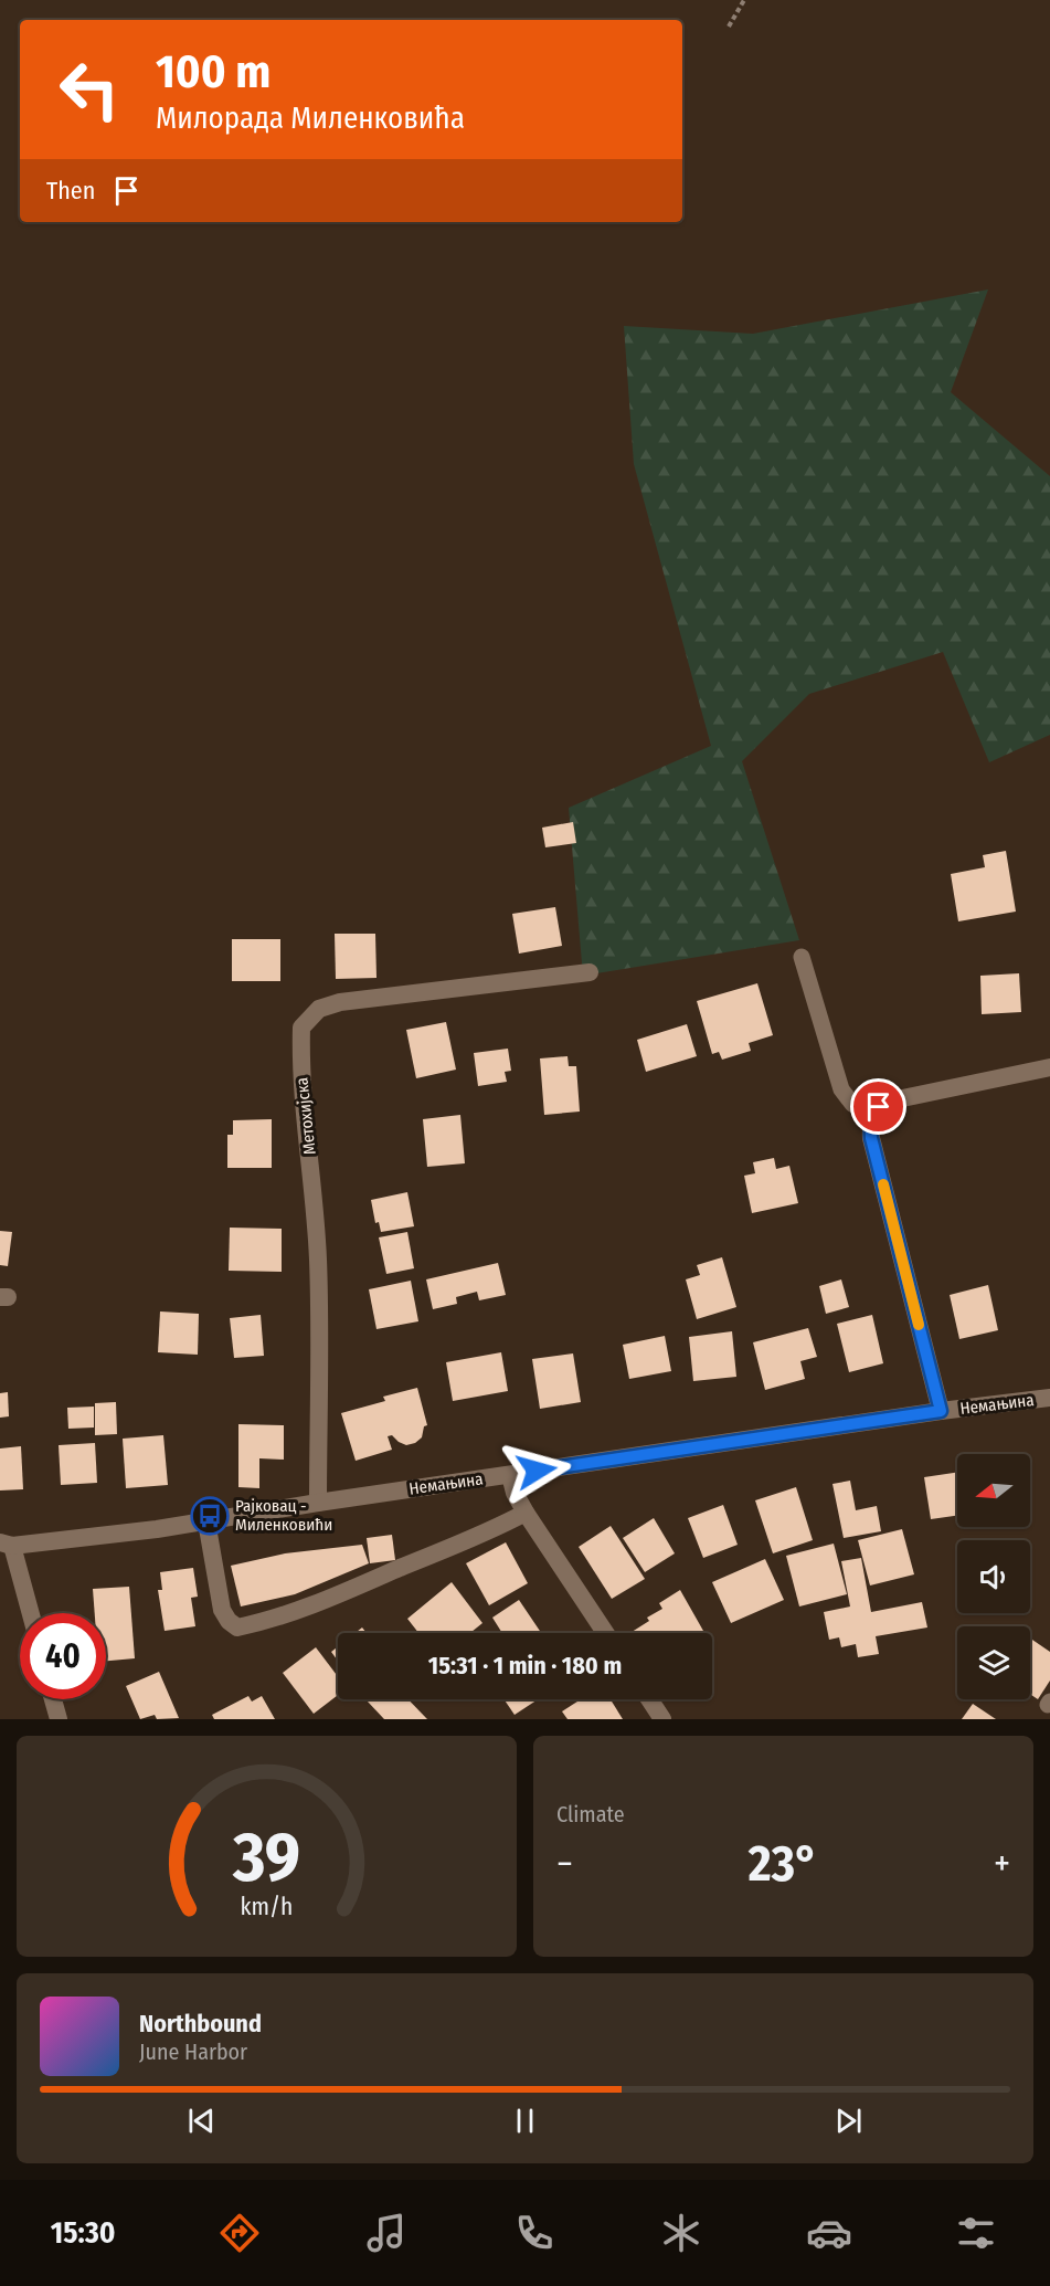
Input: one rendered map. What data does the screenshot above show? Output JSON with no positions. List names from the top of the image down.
{
  "streets": {
    "street": ["Метохијска", "Немањина"]
  },
  "crossings": [
    ["Метохијска", "Немањина"]
  ],
  "places": {
    "bus stop": ["Рајковац - Миленковићи"]
  },
  "north": "left",
  "page": {
    "turn": ["100 m", "Милорада Миленковића"],
    "then": "Then",
    "limit": "40",
    "trip": "15:31 · 1 min · 180 m",
    "tile": "Climate",
    "heat": ["−", "23°", "+"],
    "song": ["Northbound", "June Harbor"],
    "tabs": "15:30",
    "gauge": ["39", "km/h"]
  }
}
